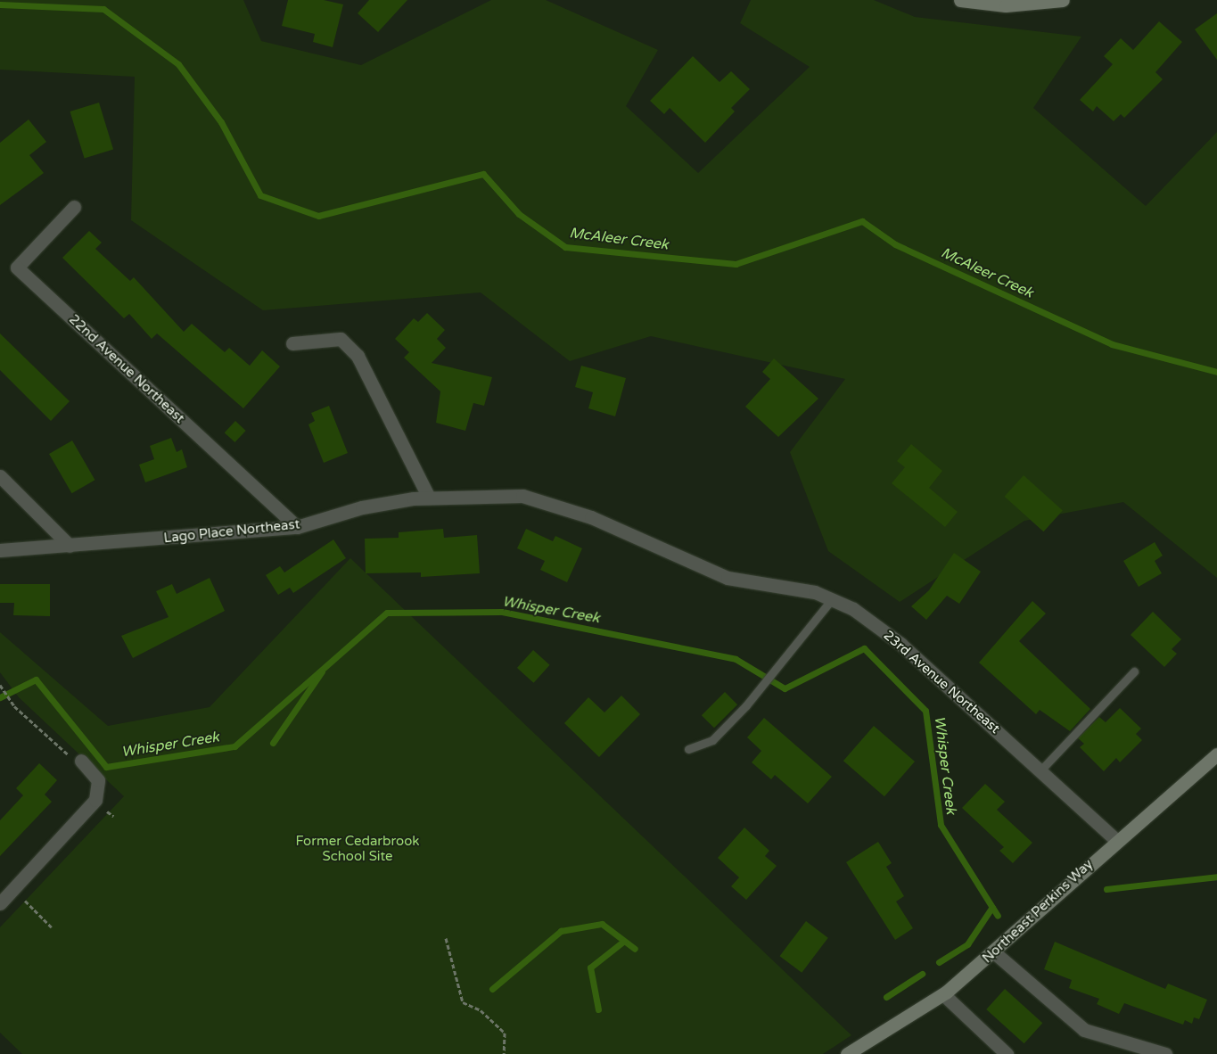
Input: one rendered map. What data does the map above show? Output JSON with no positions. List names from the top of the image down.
{
  "streets": {
    "main road": ["Northeast Perkins Way"],
    "street": ["22nd Avenue Northeast", "Lago Place Northeast", "23rd Avenue Northeast"]
  },
  "crossings": [
    ["22nd Avenue Northeast", "Lago Place Northeast"],
    ["Lago Place Northeast", "23rd Avenue Northeast"],
    ["23rd Avenue Northeast", "Northeast Perkins Way"]
  ],
  "water": ["McAleer Creek", "Whisper Creek"],
  "parks": ["Former Cedarbrook School Site"]
}
